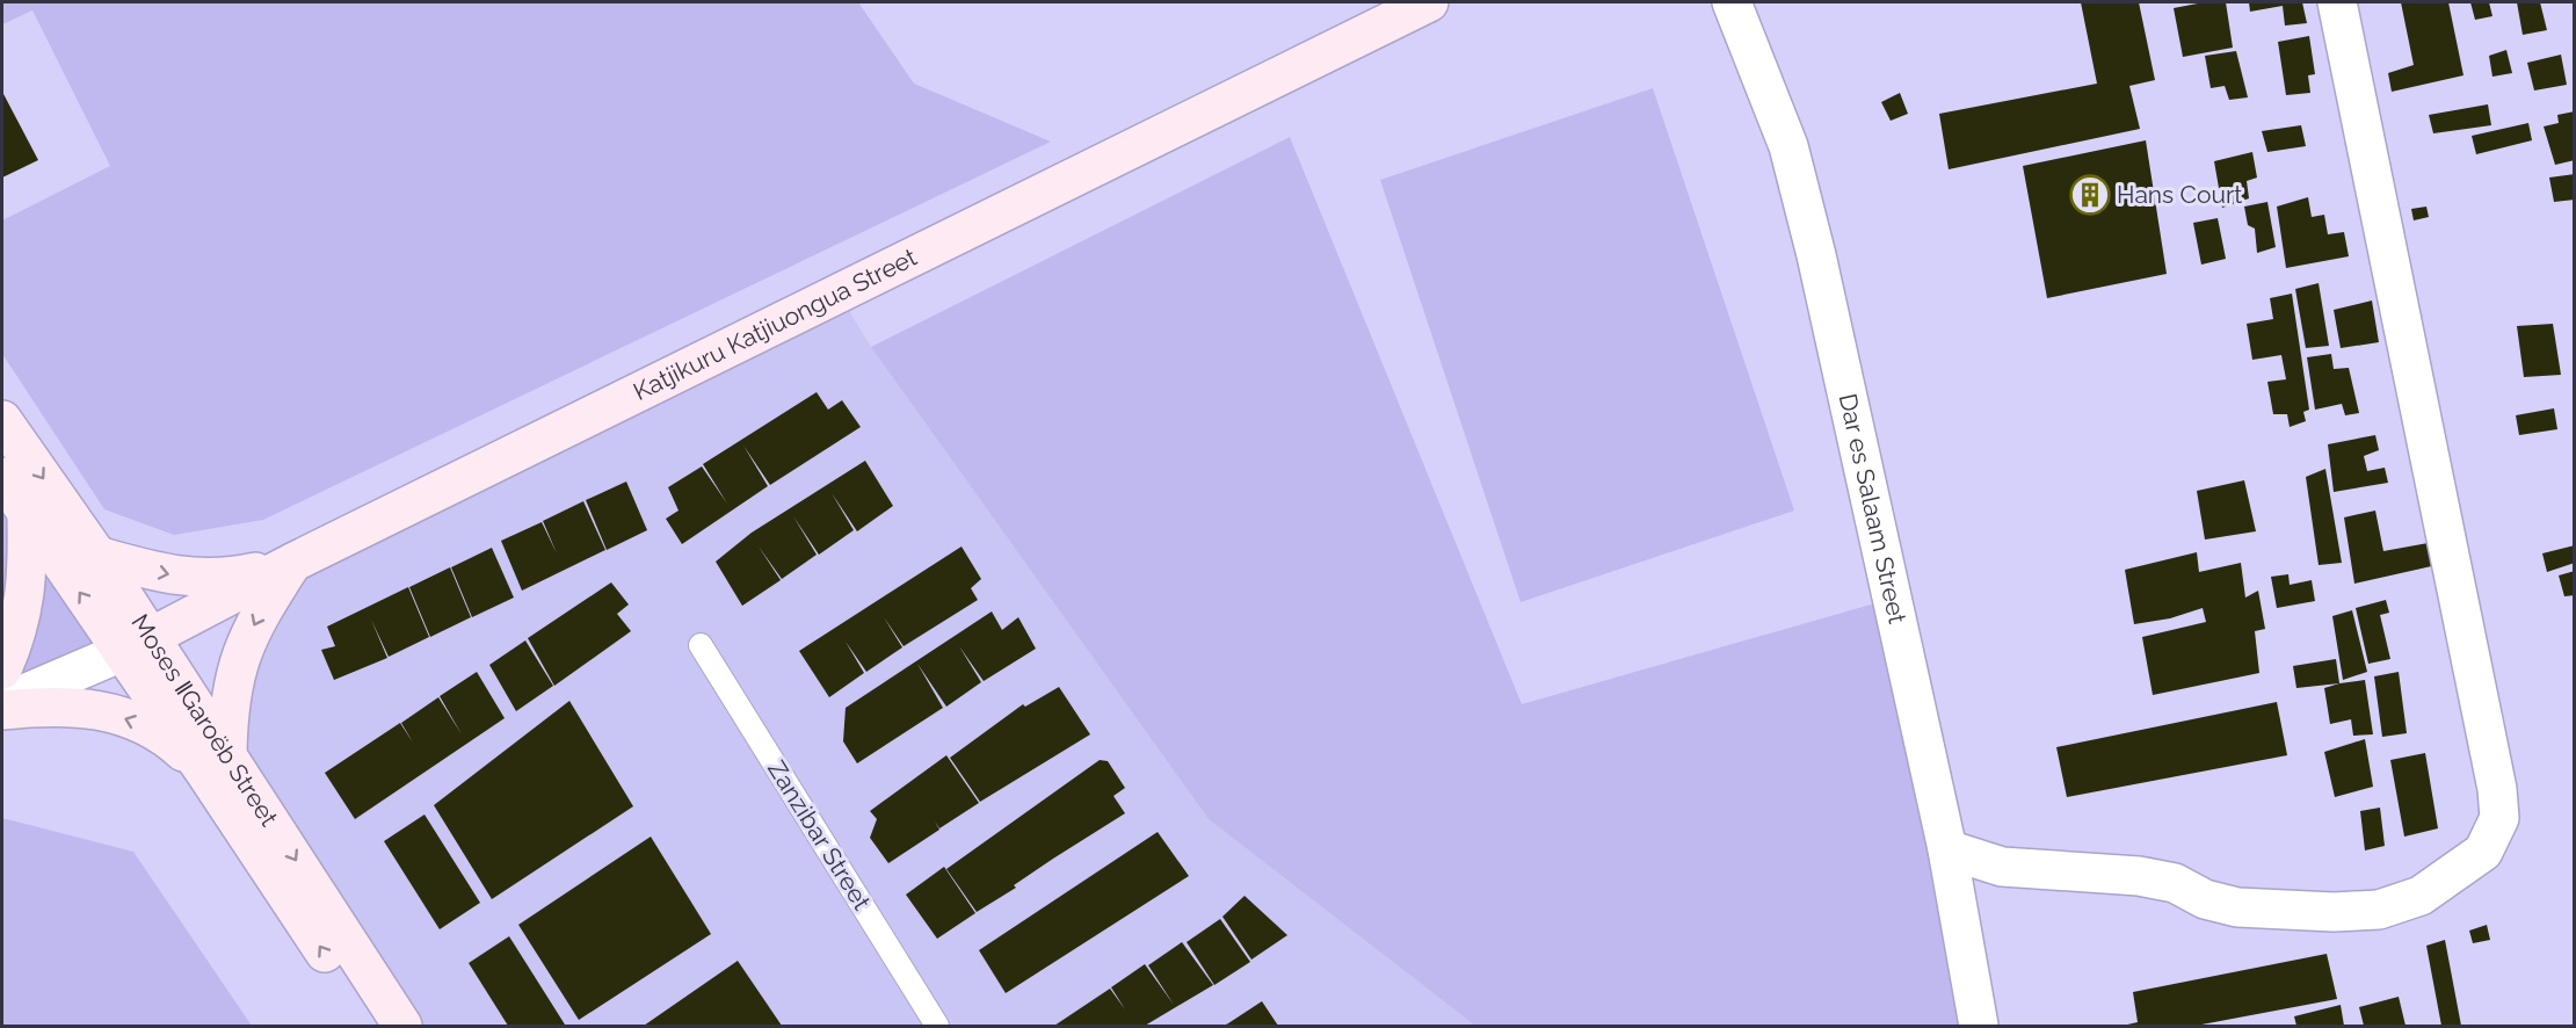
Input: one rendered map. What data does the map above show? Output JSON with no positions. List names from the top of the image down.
{
  "streets": {
    "main road": ["Katjikuru Katjiuongua Street", "Moses ǁGaroëb Street"],
    "street": ["Dar es Salaam Street"],
    "lane": ["Zanzibar Street"]
  },
  "crossings": [
    ["Katjikuru Katjiuongua Street", "Moses ǁGaroëb Street"]
  ],
  "places": {
    "building": ["Hans Court"]
  }
}
